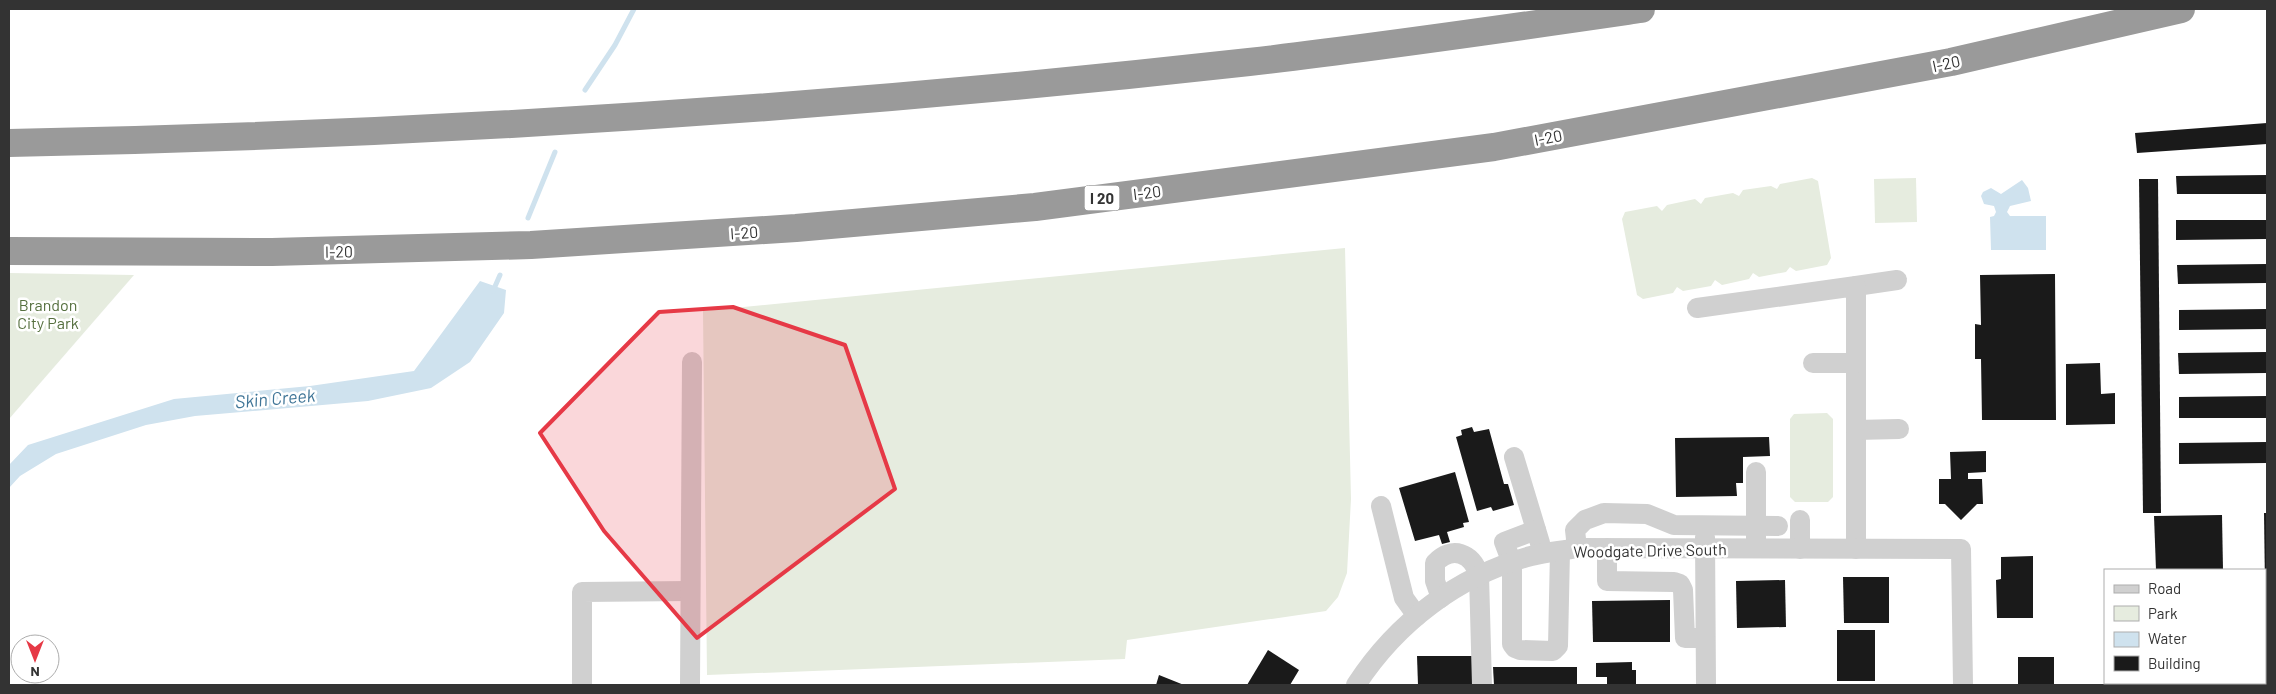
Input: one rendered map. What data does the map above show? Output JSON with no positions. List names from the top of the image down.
{
  "streets": {
    "highway": ["I-20", "I 20"],
    "street": ["Woodgate Drive South"]
  },
  "water": ["Skin Creek"],
  "parks": ["Brandon City Park"],
  "legend": [
    "Road",
    "Park",
    "Water",
    "Building"
  ],
  "north": "bottom"
}
